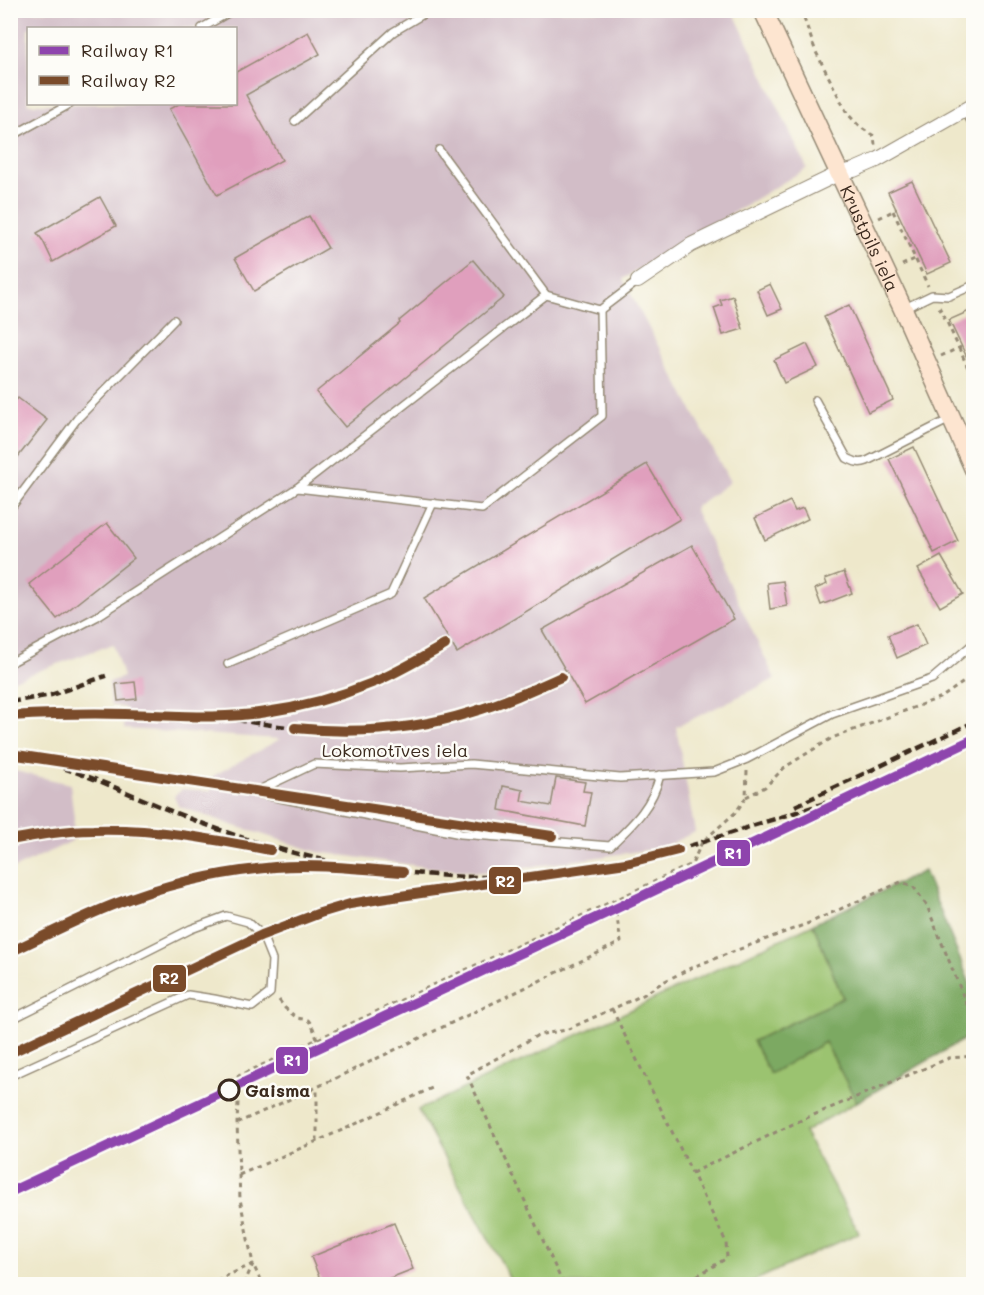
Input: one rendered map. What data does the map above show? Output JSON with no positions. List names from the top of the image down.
{
  "streets": {
    "street": ["Krustpils iela"],
    "lane": ["Lokomotīves iela"]
  },
  "places": ["Gaisma"],
  "lines": ["rail line R2", "rail line R1"],
  "legend": ["Railway R1", "Railway R2"]
}
